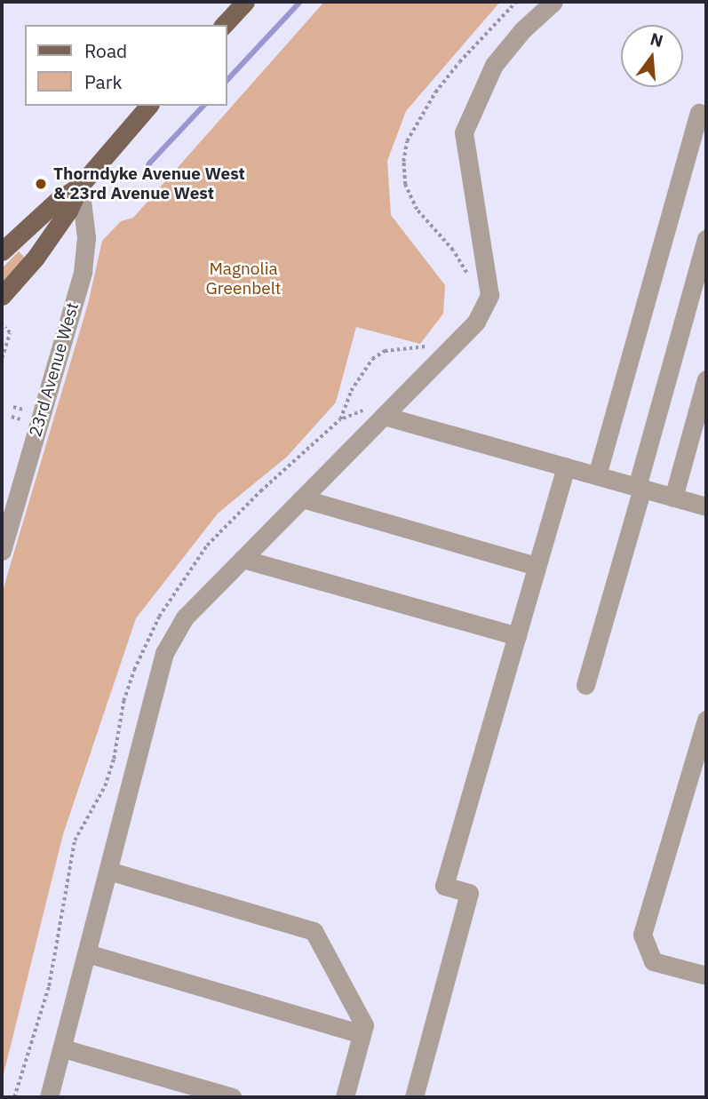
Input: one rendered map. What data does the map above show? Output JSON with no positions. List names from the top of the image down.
{
  "streets": {
    "street": ["23rd Avenue West"]
  },
  "parks": ["Magnolia Greenbelt"],
  "places": ["Thorndyke Avenue West & 23rd Avenue West"],
  "legend": ["Road", "Park"],
  "north": "top"
}
